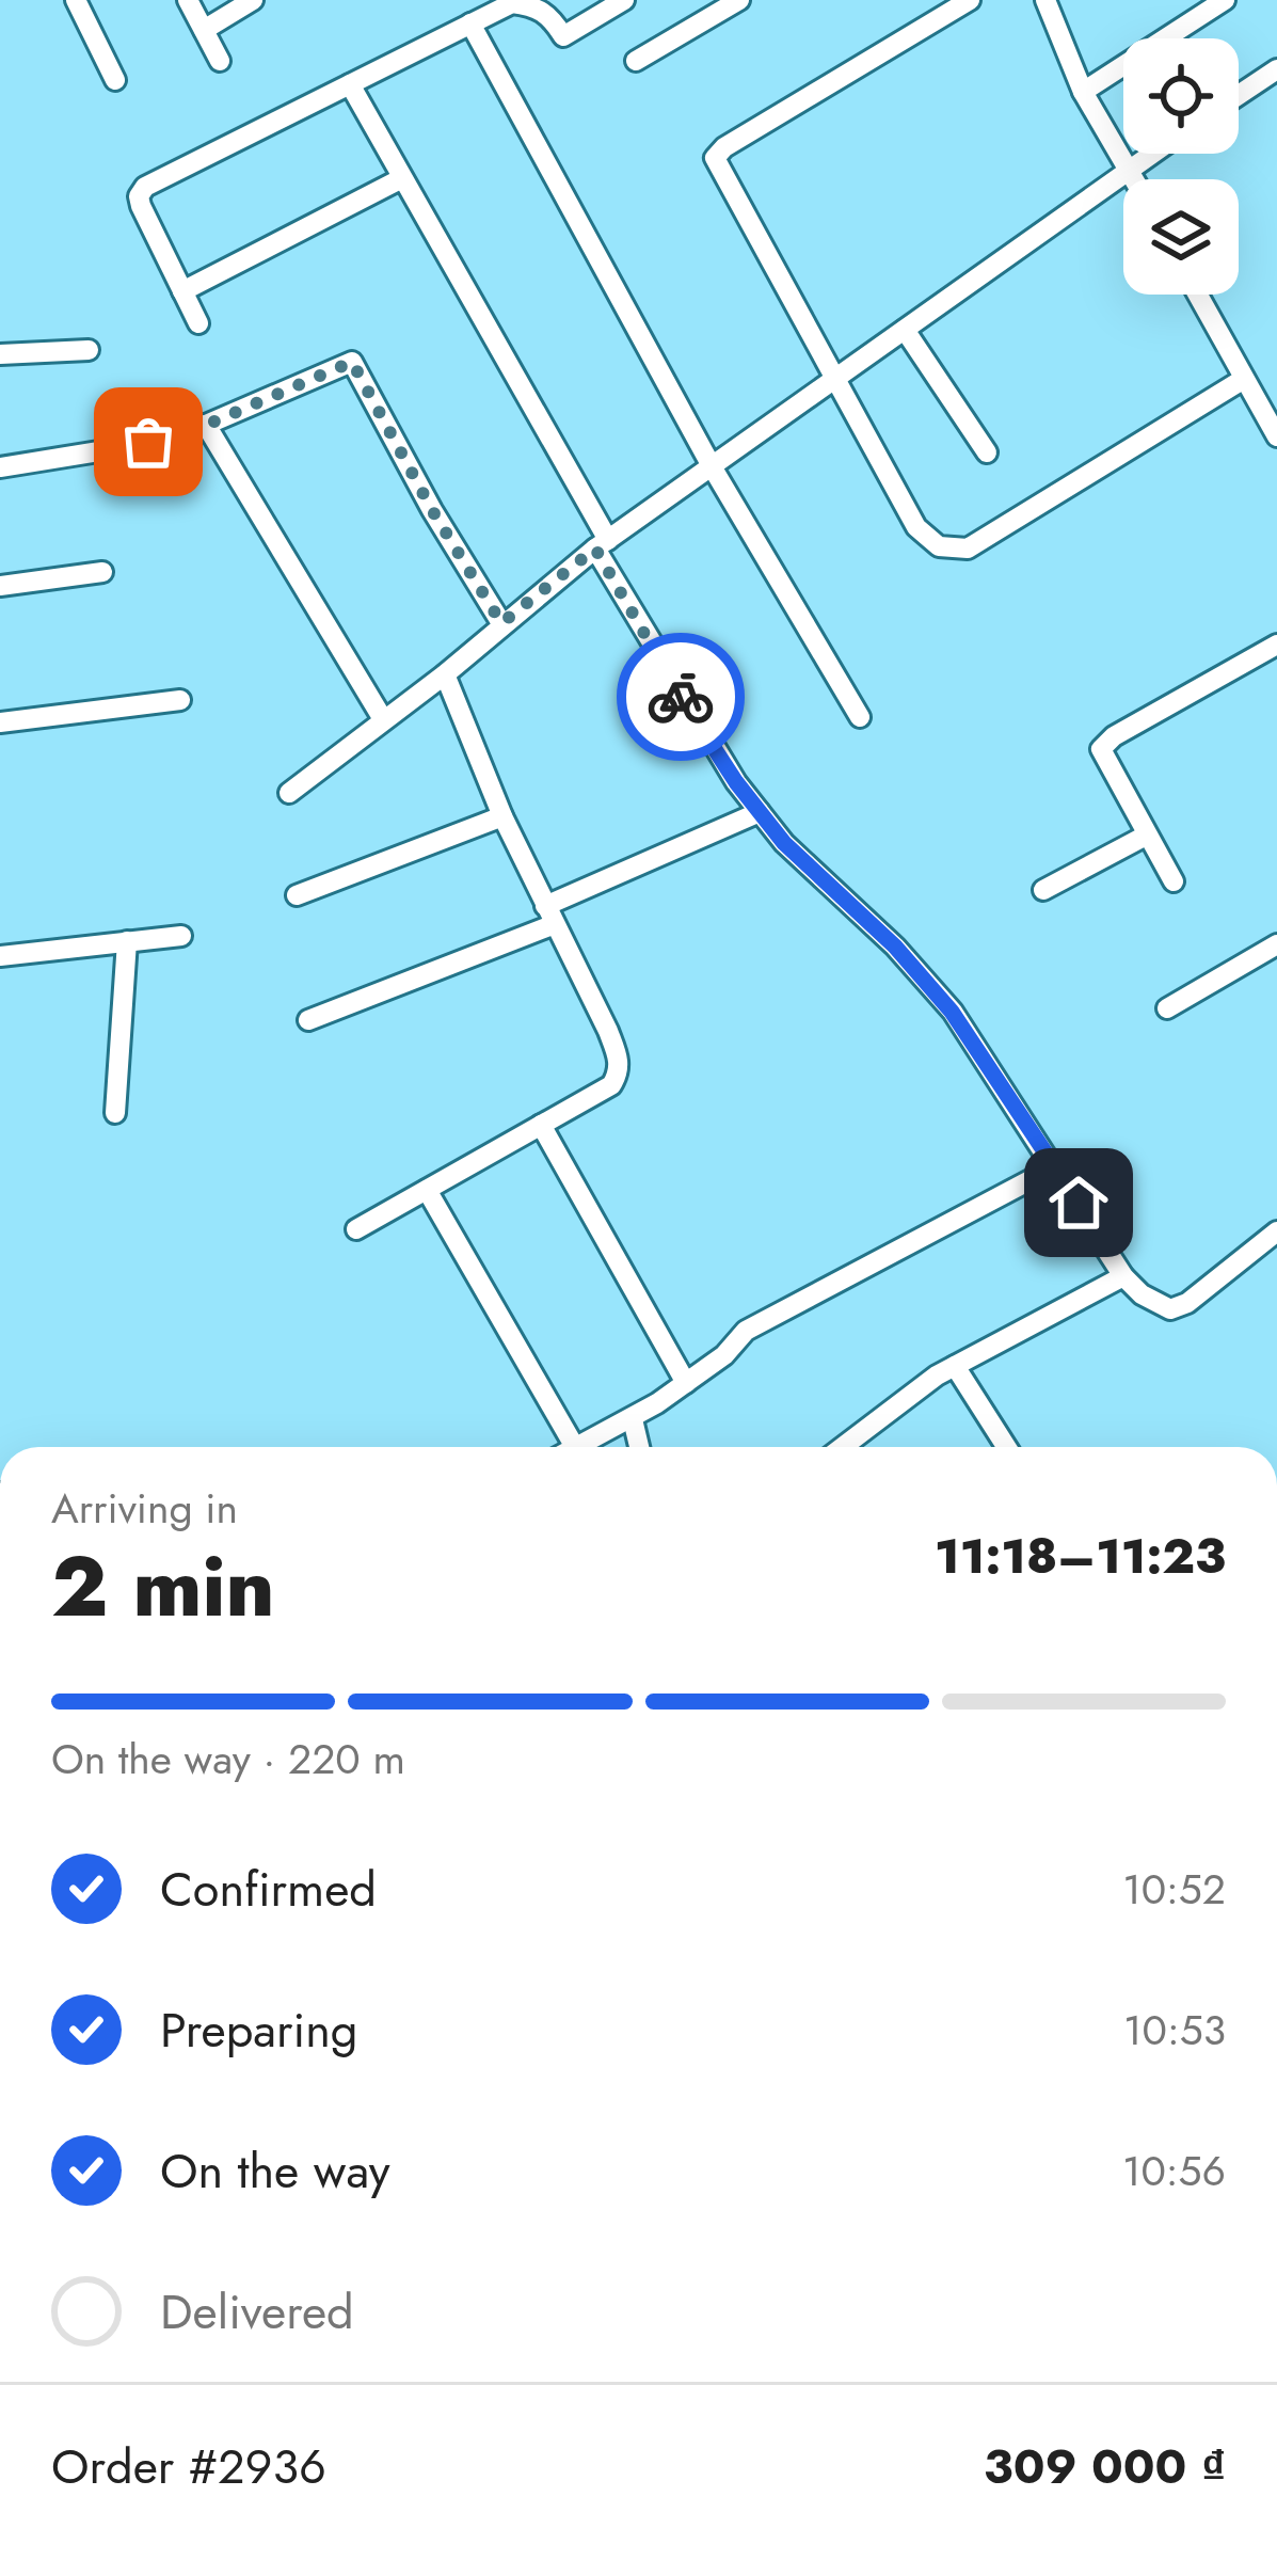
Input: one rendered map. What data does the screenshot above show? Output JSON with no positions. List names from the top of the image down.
{
  "page": {
    "heading": ["2 min", "Arriving in", "11:18–11:23"],
    "panel": ["Order #2936", "309 000 ₫"],
    "bar": "On the way · 220 m",
    "list": [
      ["Confirmed", "10:52"],
      ["Preparing", "10:53"],
      ["On the way", "10:56"],
      "Delivered"
    ]
  }
}
